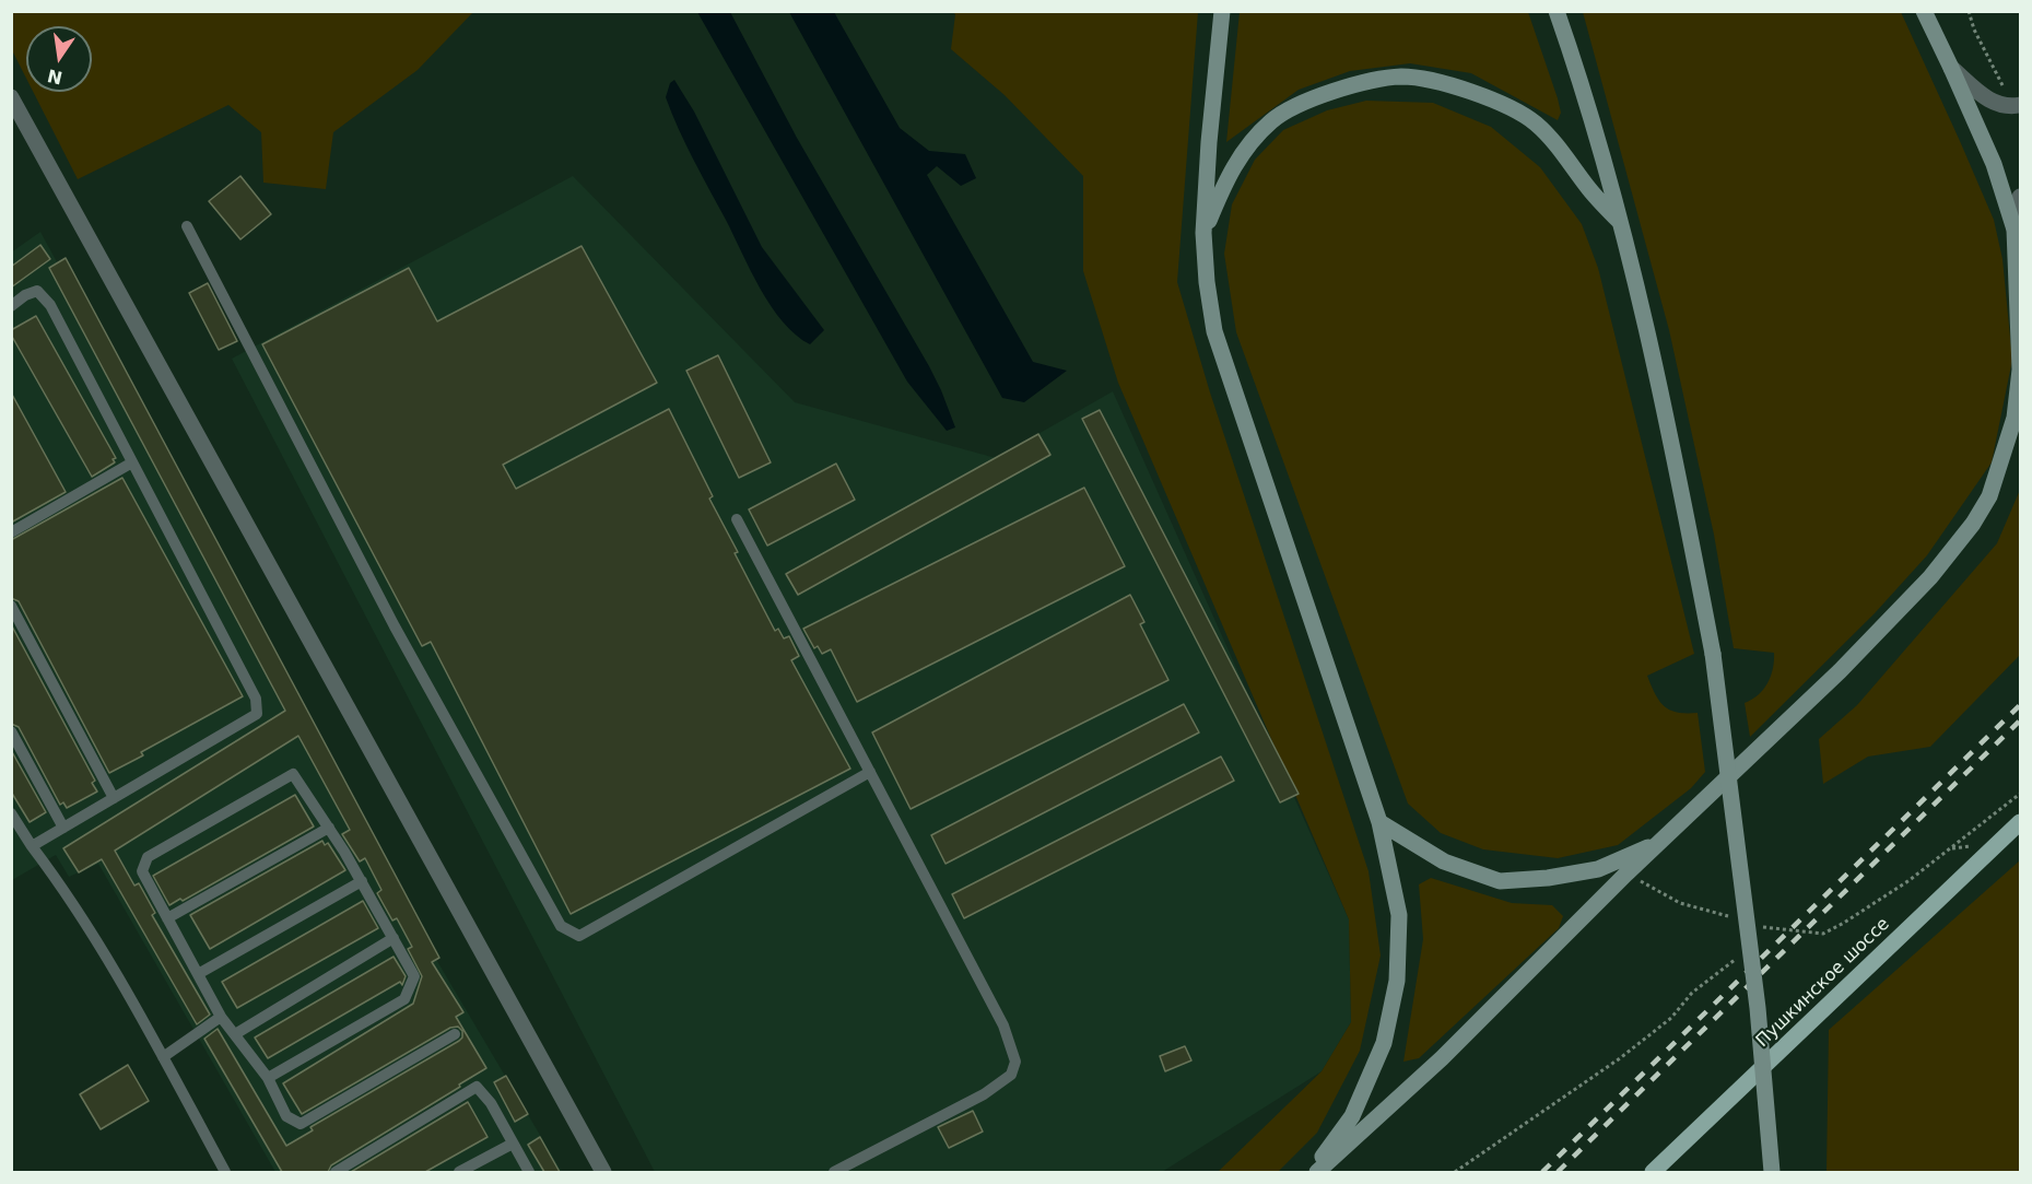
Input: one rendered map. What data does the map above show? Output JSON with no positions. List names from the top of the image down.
{
  "streets": {
    "main road": ["Пушкинское шоссе"]
  },
  "north": "bottom"
}
